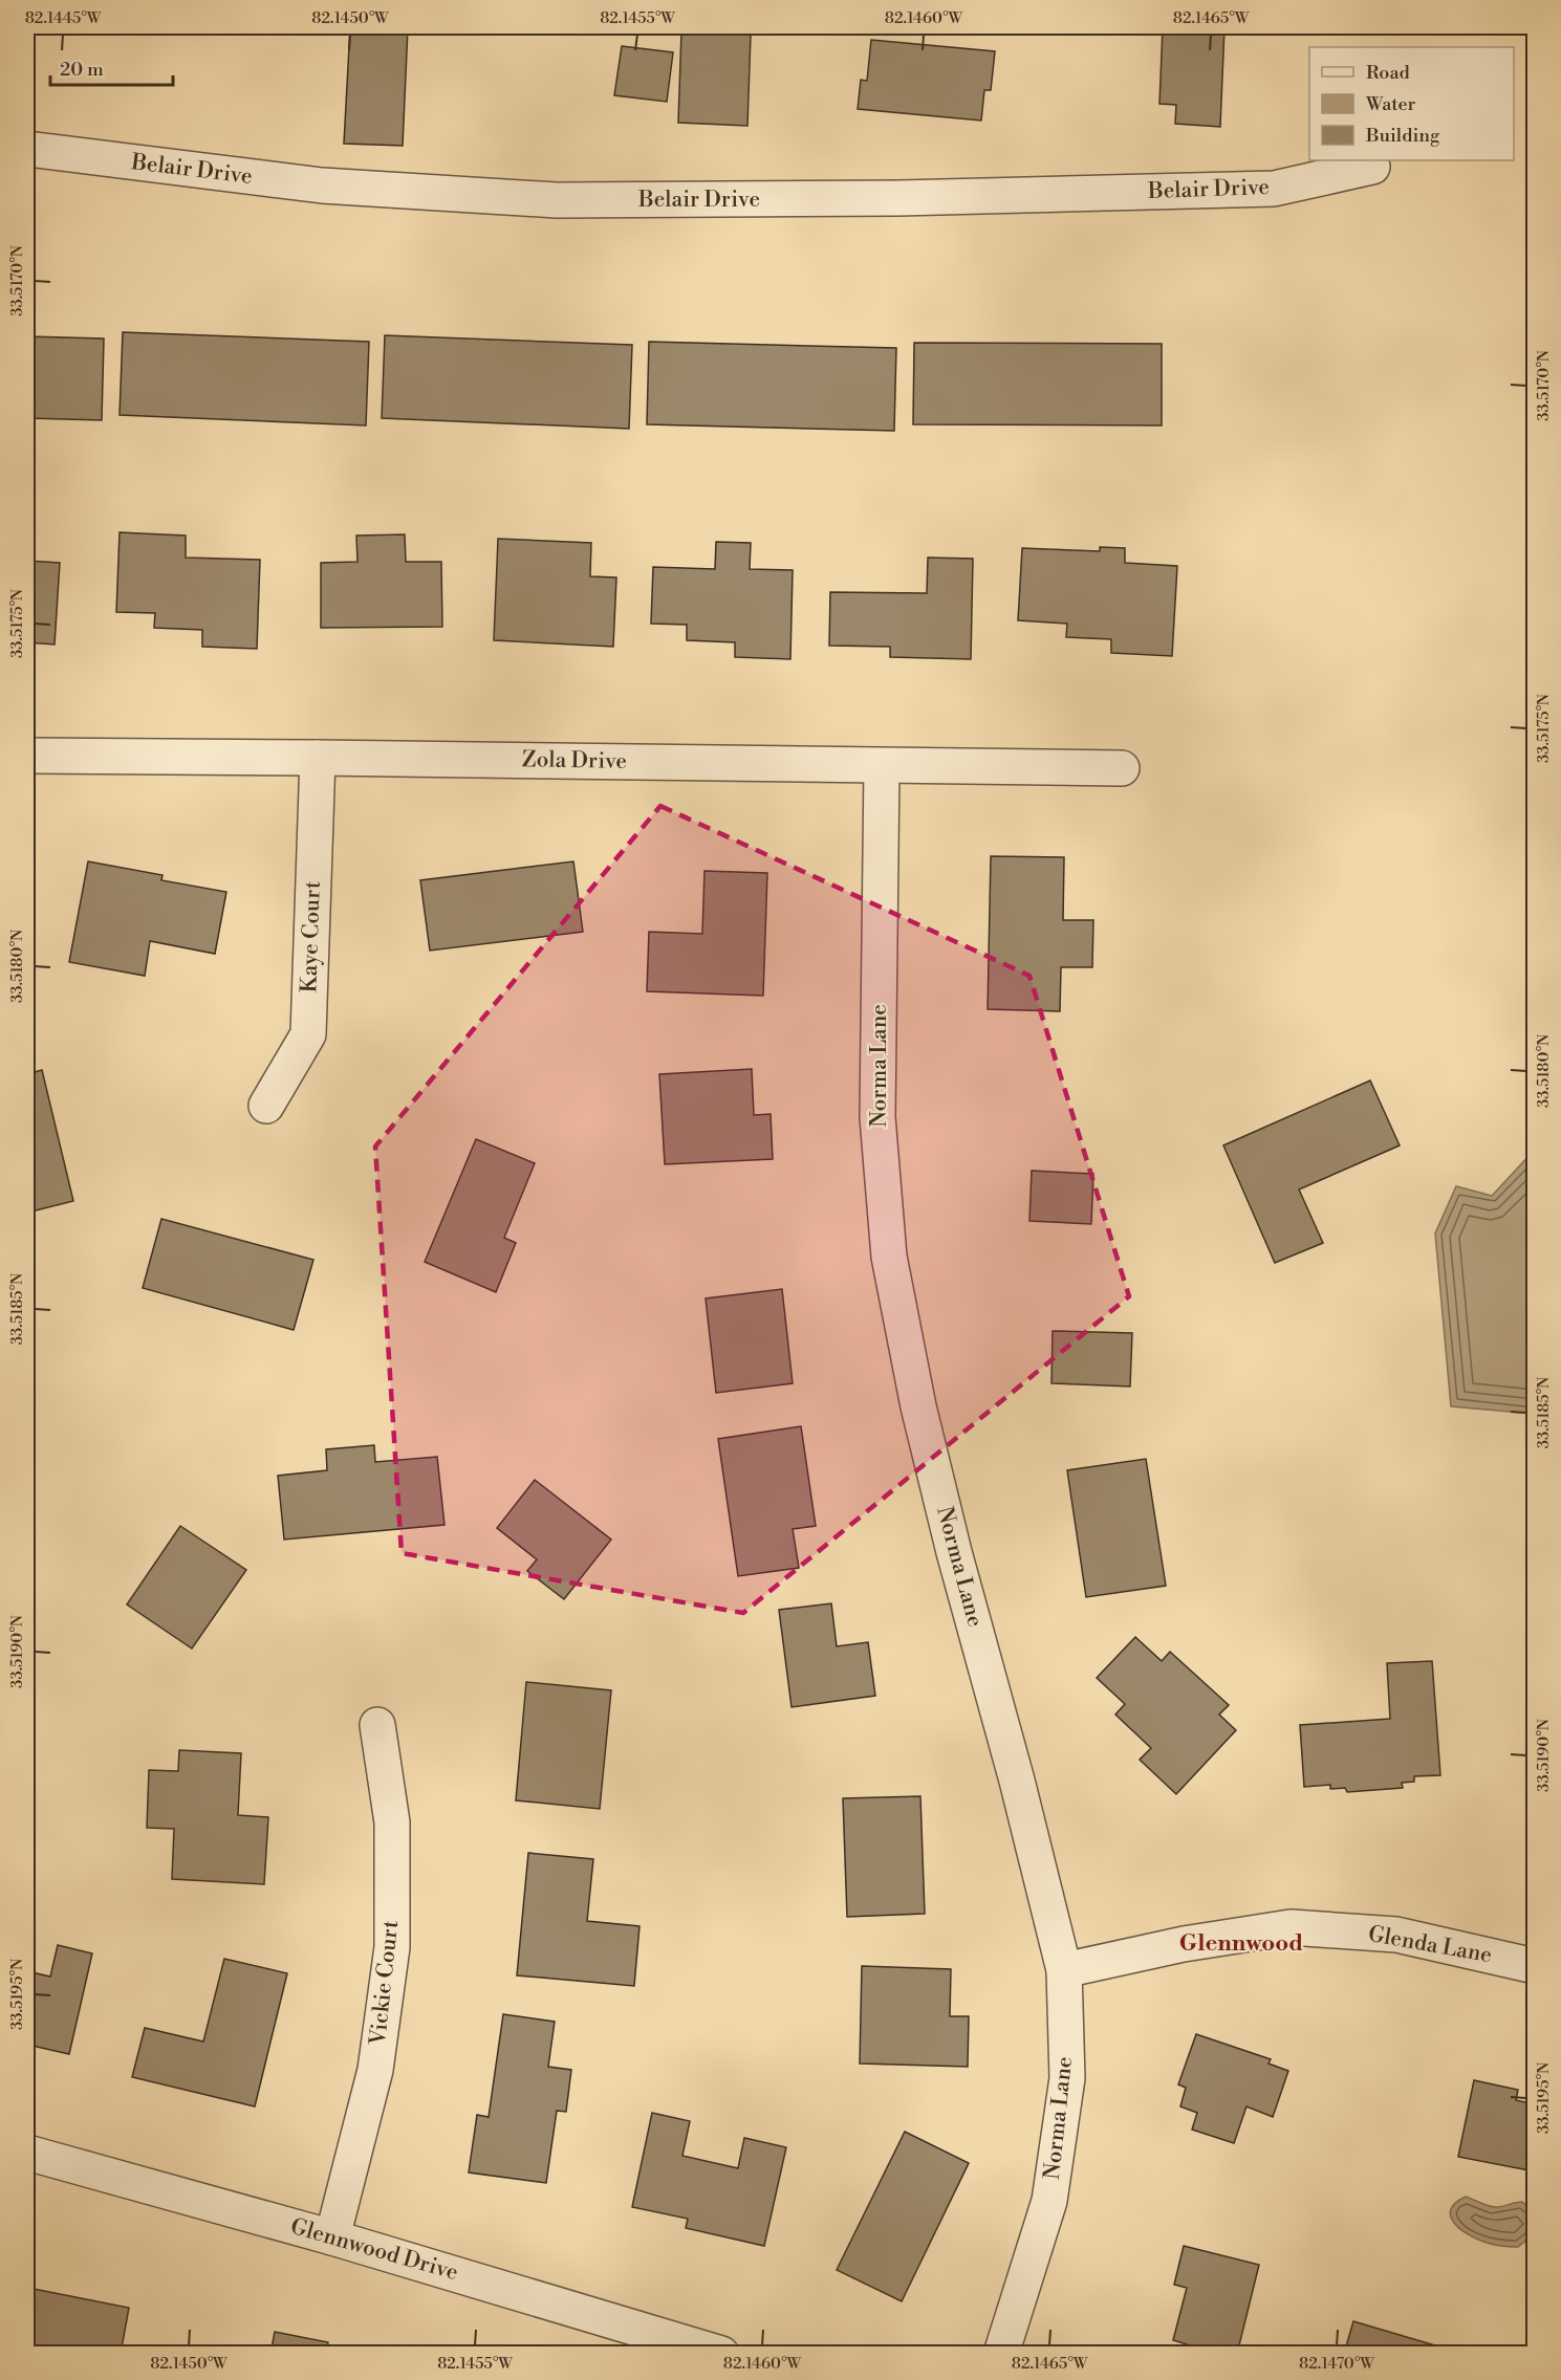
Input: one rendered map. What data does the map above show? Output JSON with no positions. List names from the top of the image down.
{
  "streets": {
    "street": [
      "Belair Drive",
      "Zola Drive",
      "Kaye Court",
      "Norma Lane",
      "Glenda Lane",
      "Vickie Court",
      "Glennwood Drive"
    ]
  },
  "crossings": [
    ["Zola Drive", "Kaye Court"],
    ["Zola Drive", "Norma Lane"],
    ["Norma Lane", "Glenda Lane"],
    ["Vickie Court", "Glennwood Drive"]
  ],
  "districts": ["Glennwood"],
  "legend": ["Road", "Water", "Building"],
  "scale_bar": "20 m",
  "coordinates": [
    "82.1445°W",
    "82.1450°W",
    "82.1455°W",
    "82.1460°W",
    "82.1465°W",
    "33.5170°N",
    "33.5175°N",
    "33.5180°N",
    "33.5185°N",
    "33.5190°N",
    "33.5195°N",
    "82.1470°W"
  ]
}
